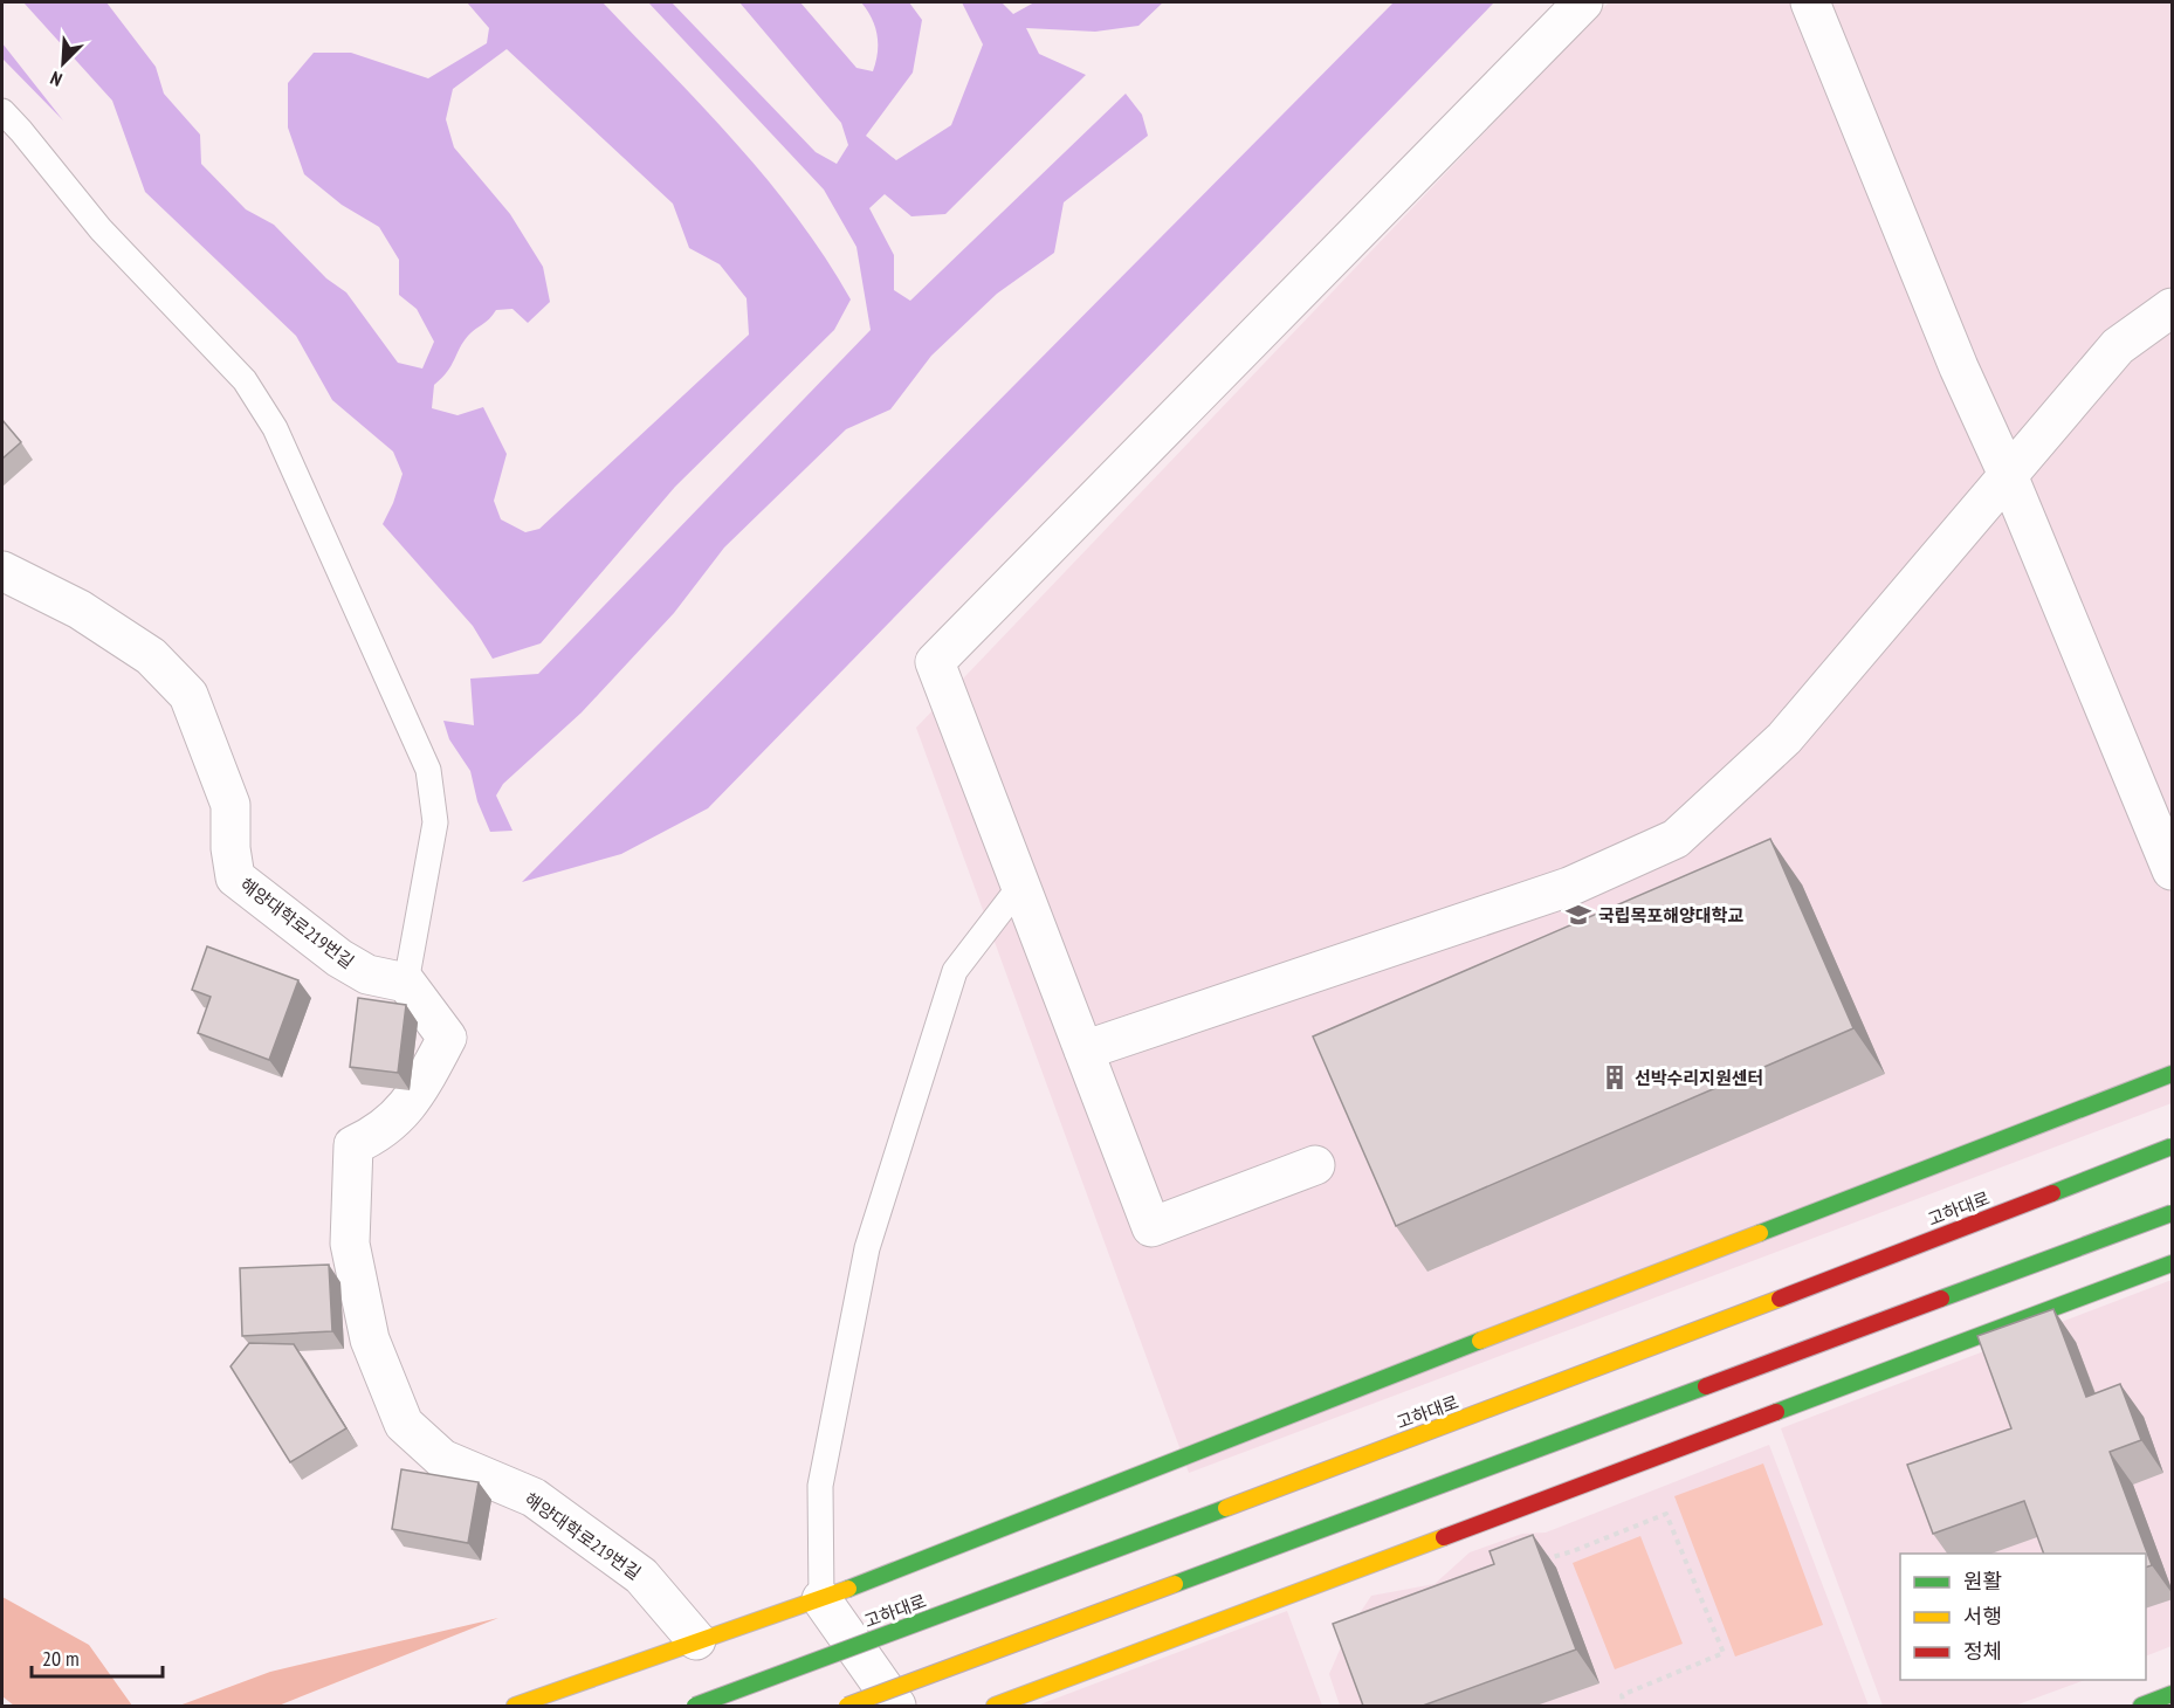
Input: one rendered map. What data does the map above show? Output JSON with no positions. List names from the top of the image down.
{
  "streets": {
    "main road": ["고하대로"],
    "street": ["해양대학로219번길"]
  },
  "places": {
    "school or university": ["국립목포해양대학교"],
    "building": ["선박수리지원센터"]
  },
  "legend": ["원활", "서행", "정체"],
  "scale_bar": "20 m",
  "north": "bottom left"
}
